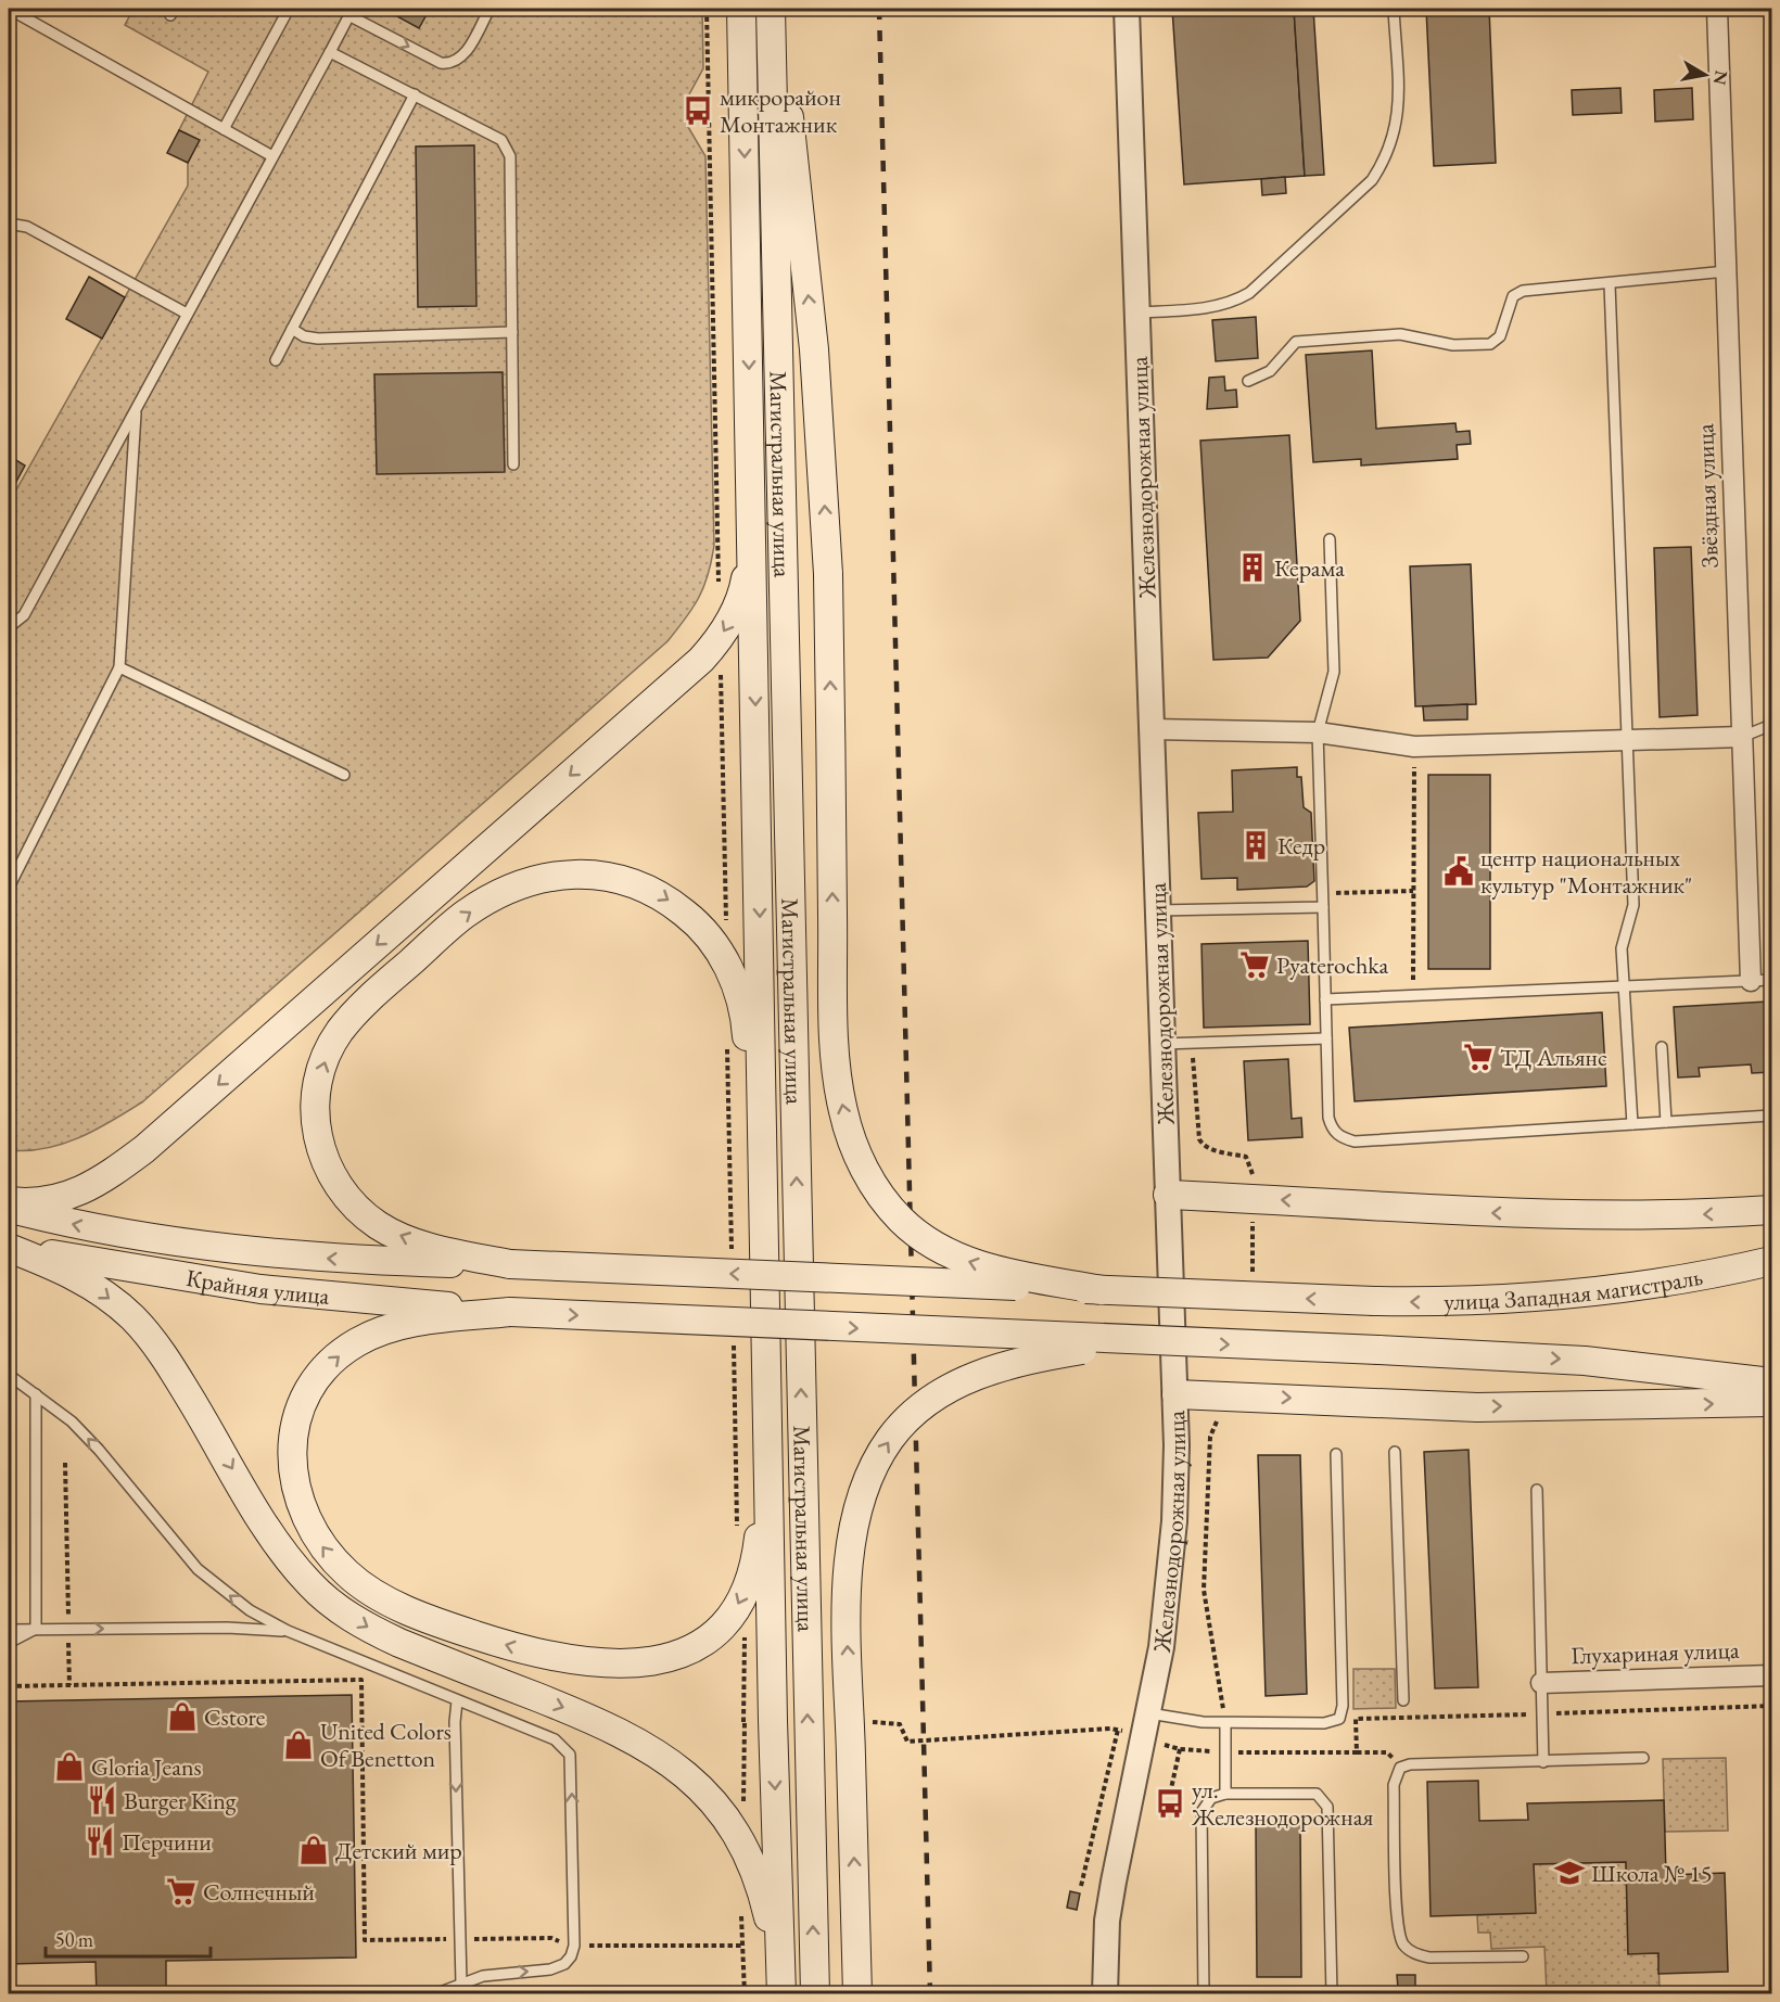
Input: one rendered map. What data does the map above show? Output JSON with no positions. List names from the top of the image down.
{
  "streets": {
    "main road": ["Магистральная улица", "Крайняя улица", "улица Западная магистраль"],
    "street": ["Железнодорожная улица", "Звёздная улица", "Глухариная улица"]
  },
  "places": {
    "bus stop": ["микрорайон Монтажник", "ул. Железнодорожная"],
    "building": ["Керама", "Кедр"],
    "public building": ["центр национальных культур \"Монтажник\""],
    "supermarket": ["Pyaterochka", "ТД Альянс", "Солнечный"],
    "shop": [
      "Cstore",
      "United Colors Of Benetton",
      "Gloria Jeans",
      "Детский мир"
    ],
    "restaurant": ["Burger King", "Перчини"],
    "school or university": ["Школа № 15"]
  },
  "scale_bar": "50 m",
  "north": "right"
}
